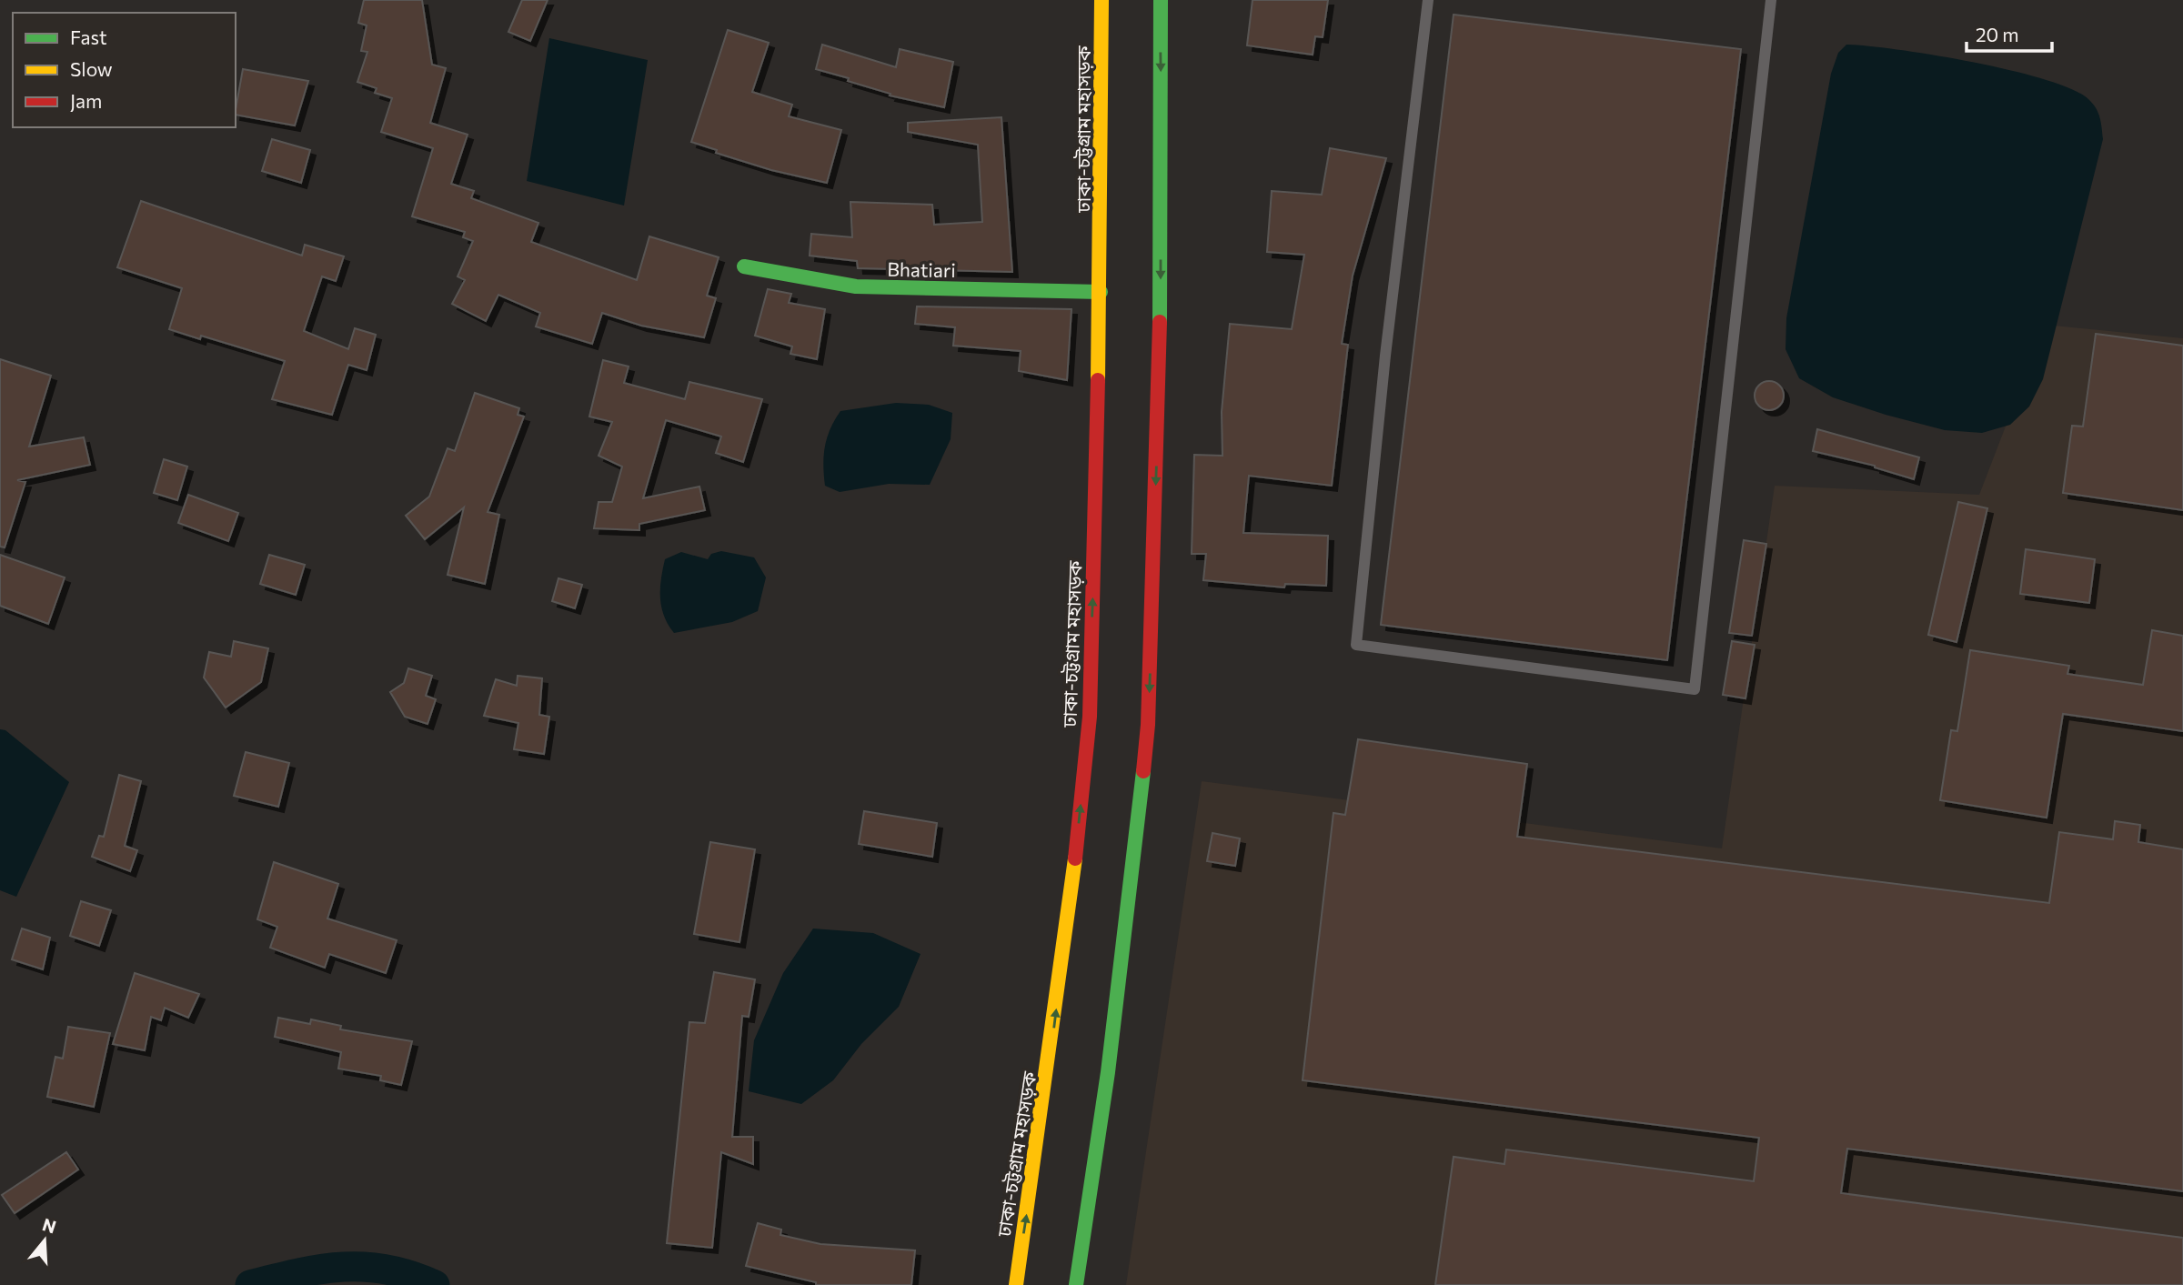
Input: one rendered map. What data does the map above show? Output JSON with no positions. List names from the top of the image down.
{
  "streets": {
    "main road": ["ঢাকা-চট্টগ্রাম মহাসড়ক", "Bhatiari"]
  },
  "crossings": [
    ["ঢাকা-চট্টগ্রাম মহাসড়ক", "Bhatiari"]
  ],
  "legend": ["Fast", "Slow", "Jam"],
  "scale_bar": "20 m",
  "north": "top"
}
